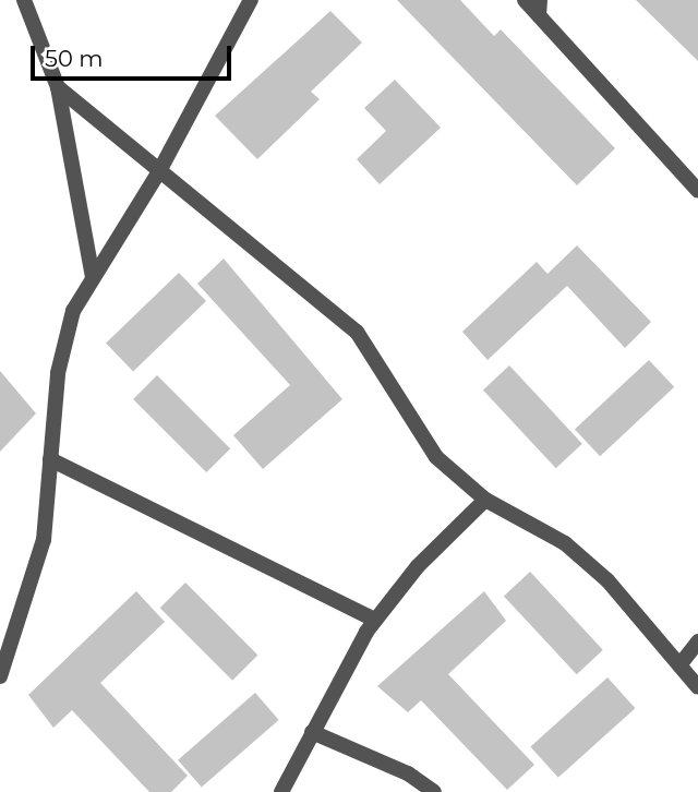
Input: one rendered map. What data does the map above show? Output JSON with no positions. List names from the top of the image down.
{
  "scale_bar": "50 m"
}
